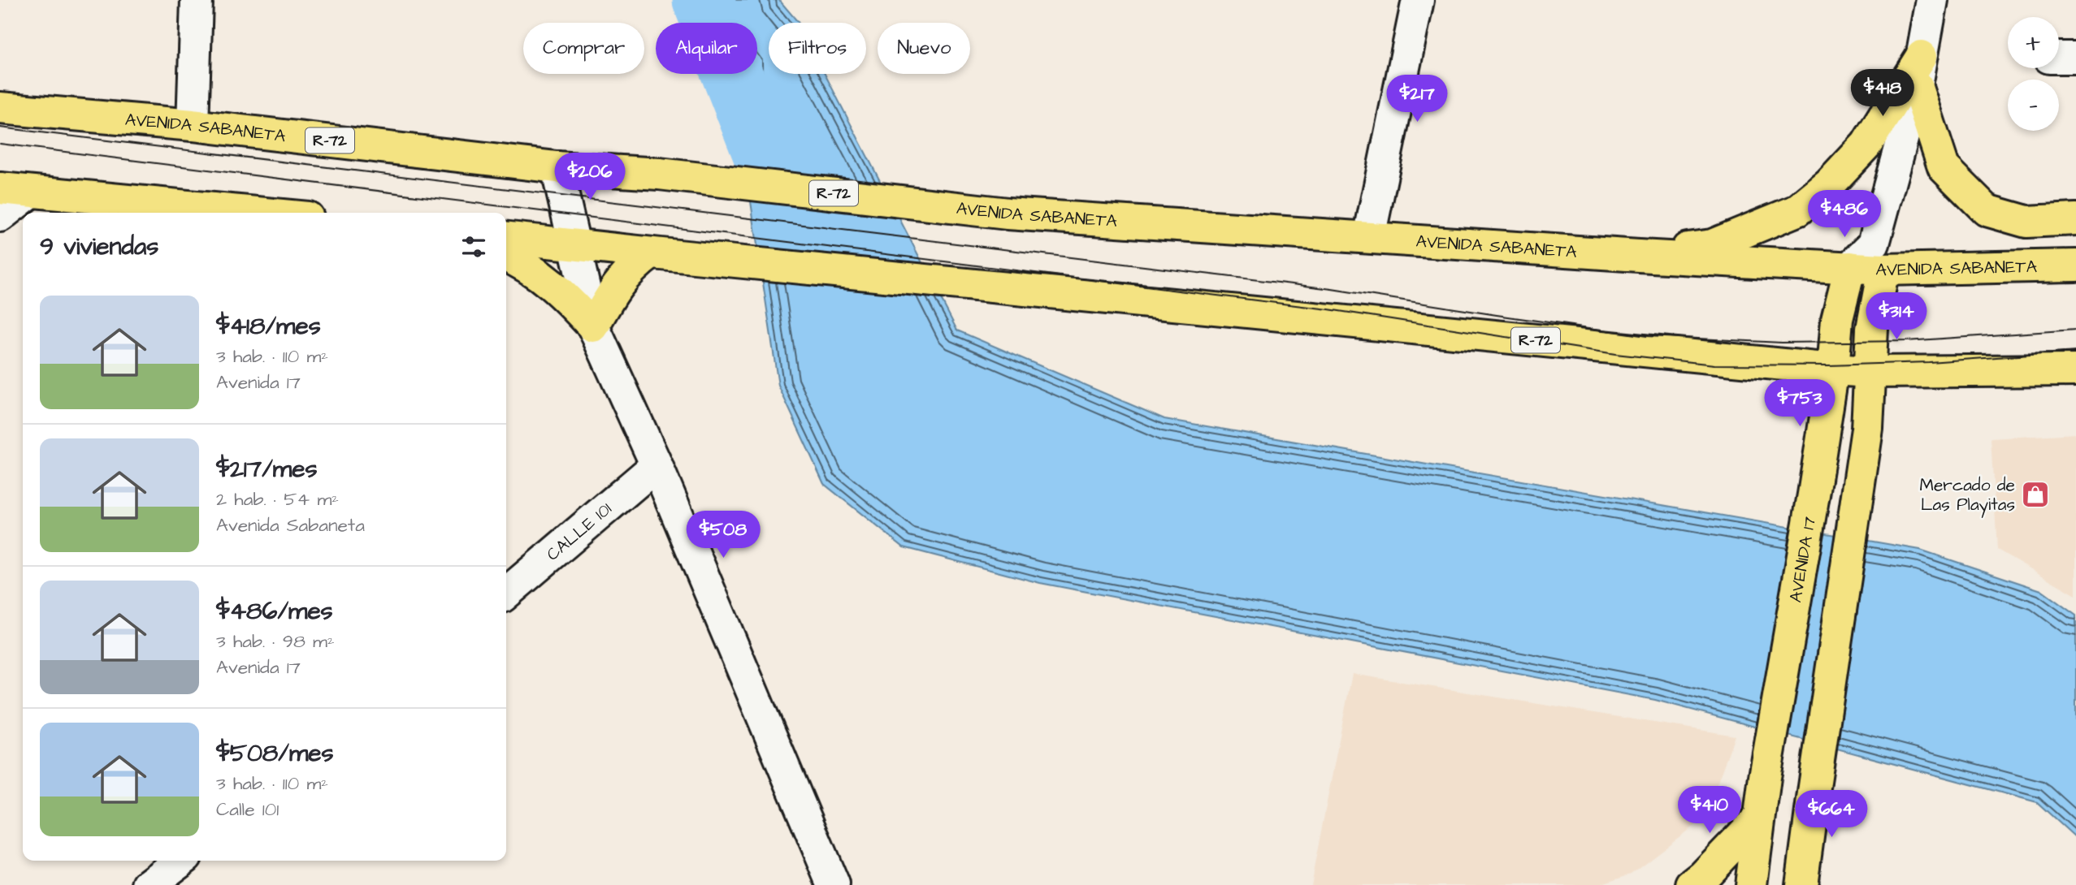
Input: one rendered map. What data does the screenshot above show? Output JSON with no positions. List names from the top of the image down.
{
  "streets": {
    "main road": ["AVENIDA SABANETA", "R-72", "AVENIDA 17"],
    "street": ["CALLE 101"]
  },
  "crossings": [
    ["AVENIDA SABANETA", "AVENIDA 17"],
    ["R-72", "AVENIDA 17"]
  ],
  "places": {
    "shop": ["Mercado de Las Playitas"]
  },
  "page": {
    "map_buttons": ["+", "−"],
    "chip": [
      "Comprar",
      "Alquilar",
      "Filtros",
      "Nuevo"
    ],
    "price": [
      "$418",
      "$217",
      "$206",
      "$486",
      "$314",
      "$753",
      "$508",
      "$410",
      "$664"
    ],
    "heading": "9 viviendas",
    "list": [
      {
        "name": "$418/mes",
        "note": "3 hab. · 110 m² · Avenida 17"
      },
      {
        "name": "$217/mes",
        "note": "2 hab. · 54 m² · Avenida Sabaneta"
      },
      {
        "name": "$486/mes",
        "note": "3 hab. · 98 m² · Avenida 17"
      },
      {
        "name": "$508/mes",
        "note": "3 hab. · 110 m² · Calle 101"
      }
    ]
  }
}
